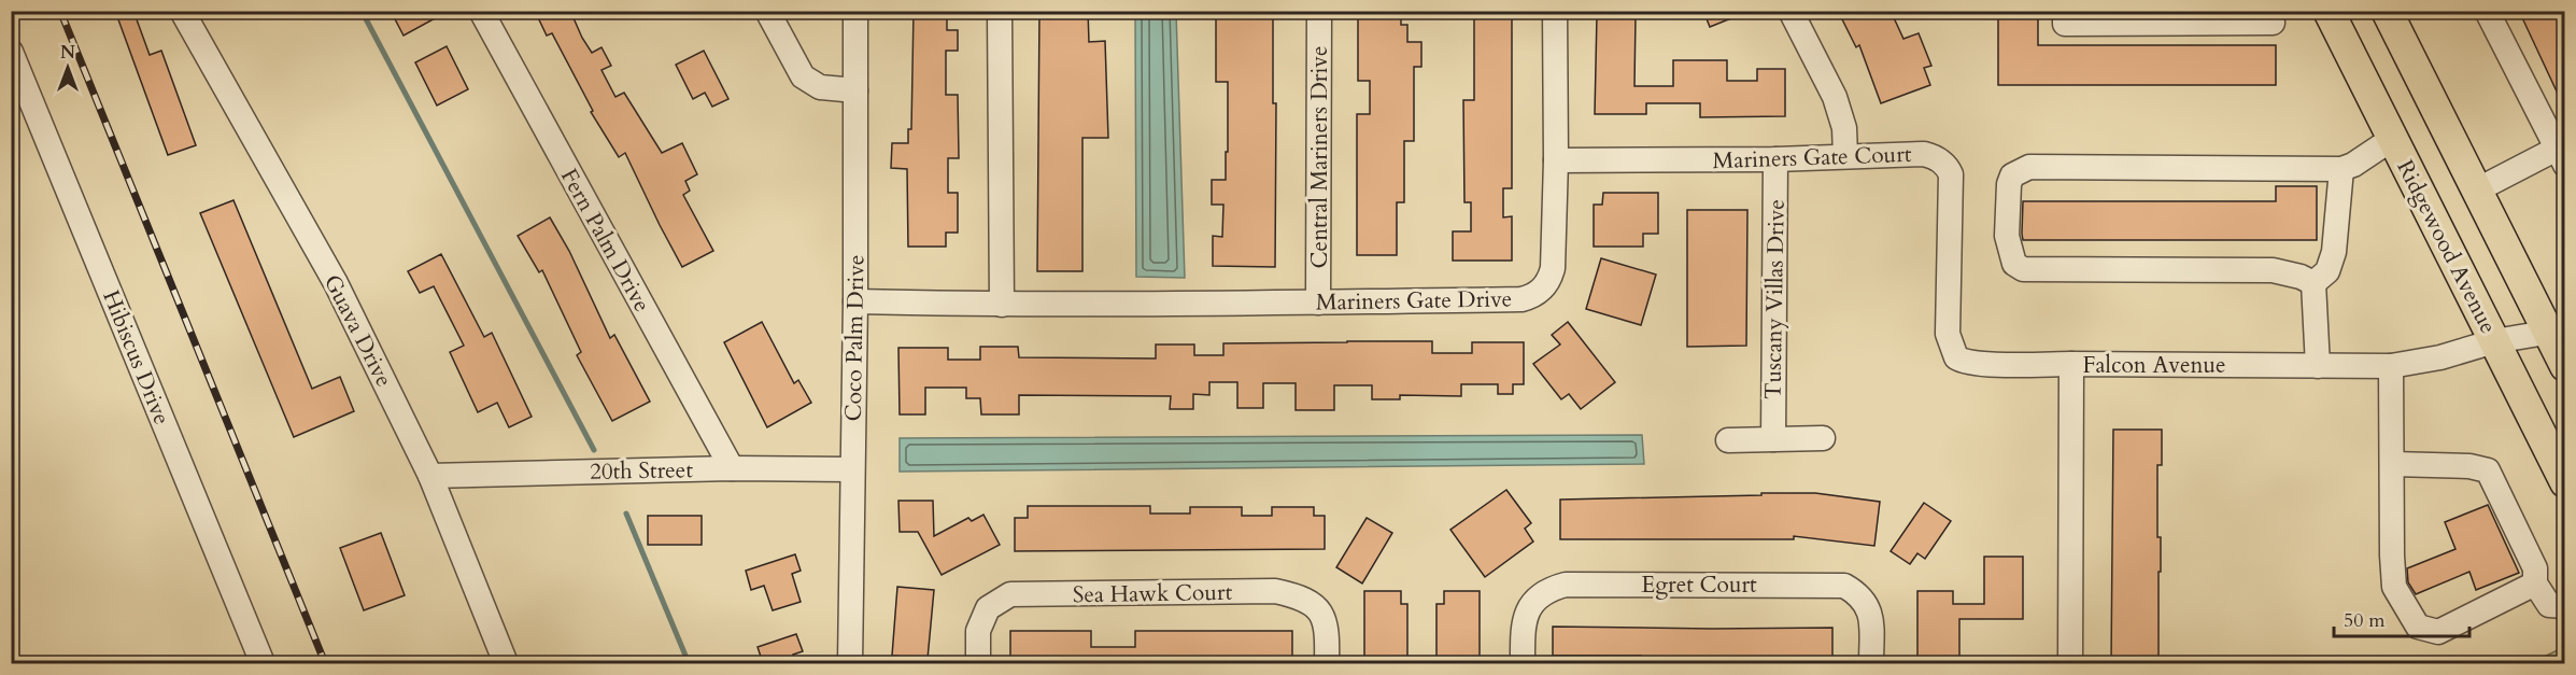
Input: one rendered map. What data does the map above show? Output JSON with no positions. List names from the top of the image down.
{
  "streets": {
    "main road": ["Ridgewood Avenue"],
    "street": [
      "Central Mariners Drive",
      "Mariners Gate Court",
      "Fern Palm Drive",
      "Tuscany Villas Drive",
      "Mariners Gate Drive",
      "Guava Drive",
      "Coco Palm Drive",
      "Hibiscus Drive",
      "Falcon Avenue",
      "20th Street",
      "Egret Court",
      "Sea Hawk Court"
    ]
  },
  "crossings": [
    ["Central Mariners Drive", "Mariners Gate Drive"],
    ["Mariners Gate Court", "Tuscany Villas Drive"],
    ["Mariners Gate Court", "Mariners Gate Drive"],
    ["Mariners Gate Court", "Falcon Avenue"],
    ["Fern Palm Drive", "20th Street"],
    ["Ridgewood Avenue", "Falcon Avenue"],
    ["Mariners Gate Drive", "Coco Palm Drive"],
    ["Guava Drive", "20th Street"],
    ["Coco Palm Drive", "20th Street"]
  ],
  "scale_bar": "50 m",
  "north": "top"
}
